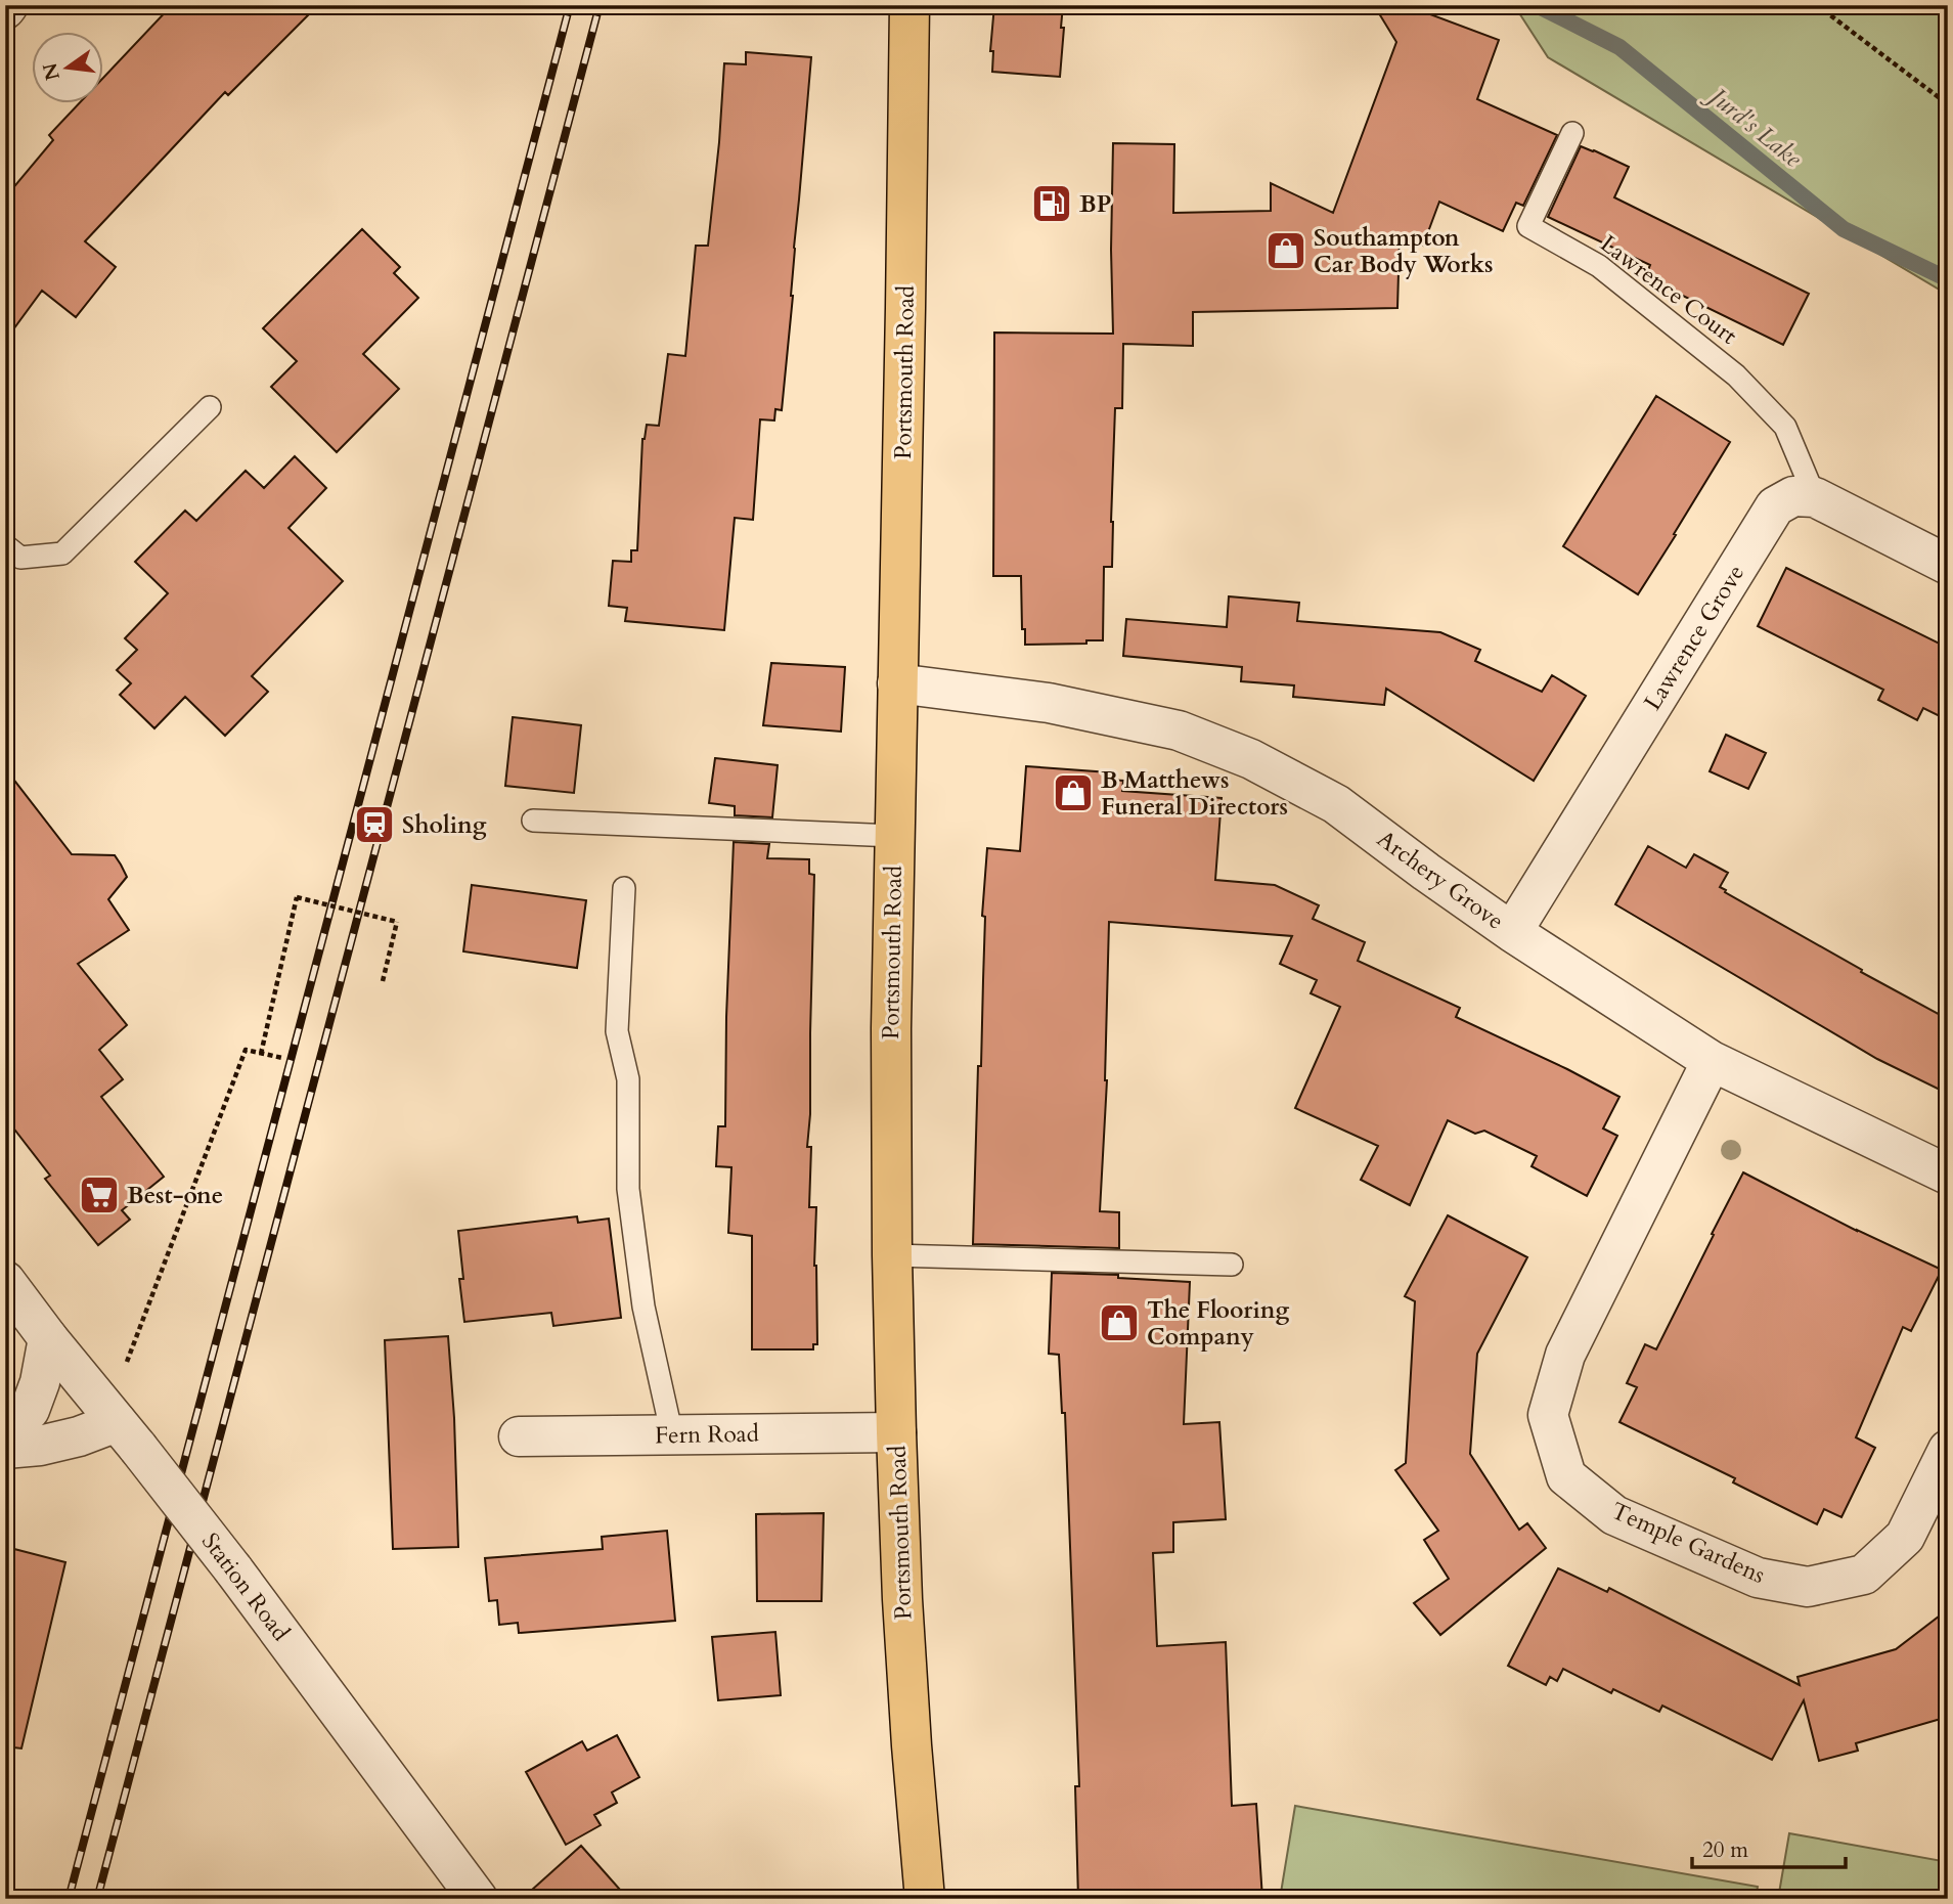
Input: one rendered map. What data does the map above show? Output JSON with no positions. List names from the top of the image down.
{
  "streets": {
    "main road": ["Portsmouth Road"],
    "street": [
      "Lawrence Grove",
      "Archery Grove",
      "Fern Road",
      "Temple Gardens",
      "Station Road"
    ],
    "lane": ["Lawrence Court"]
  },
  "crossings": [
    ["Lawrence Court", "Lawrence Grove"],
    ["Portsmouth Road", "Archery Grove"],
    ["Portsmouth Road", "Fern Road"],
    ["Lawrence Grove", "Archery Grove"],
    ["Archery Grove", "Temple Gardens"]
  ],
  "water": ["Jurd's Lake"],
  "places": {
    "fuel station": ["BP"],
    "shop": ["Southampton Car Body Works", "B Matthews Funeral Directors", "The Flooring Company"],
    "station": ["Sholing"],
    "supermarket": ["Best-one"]
  },
  "scale_bar": "20 m",
  "north": "left"
}
